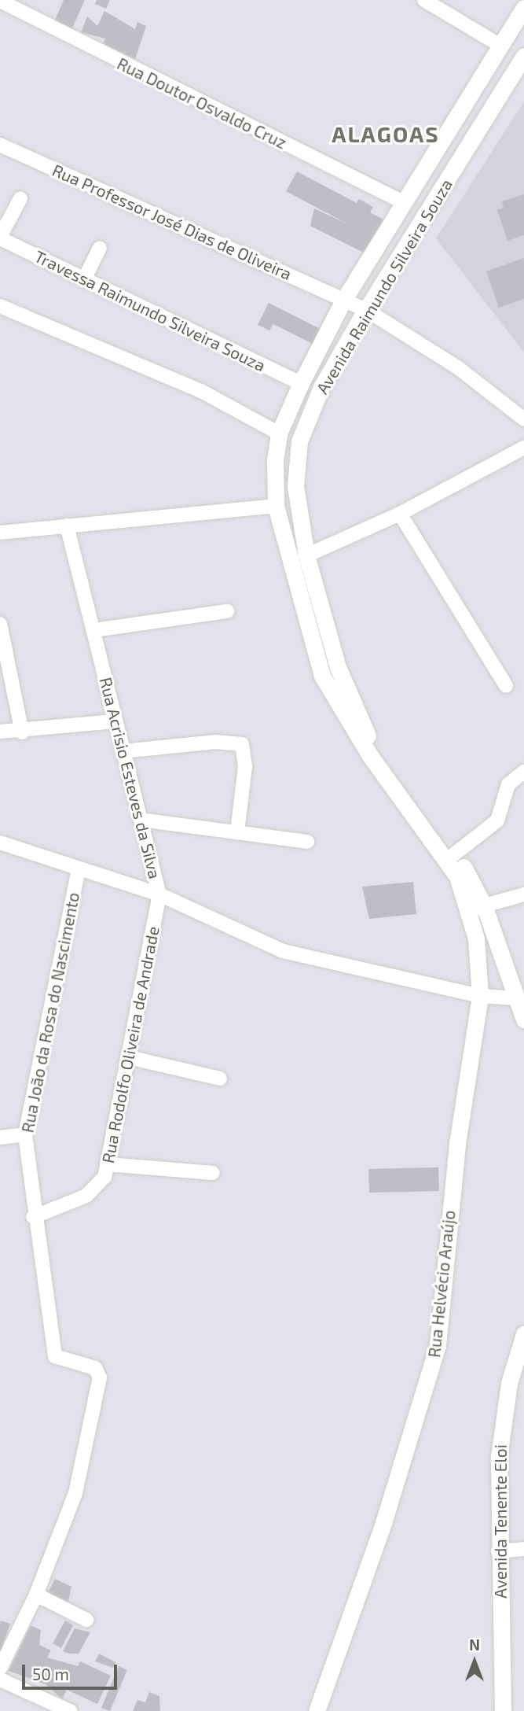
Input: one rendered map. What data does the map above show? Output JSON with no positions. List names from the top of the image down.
{
  "streets": {
    "street": [
      "Rua Doutor Osvaldo Cruz",
      "Rua Professor José Dias de Oliveira",
      "Avenida Raimundo Silveira Souza",
      "Travessa Raimundo Silveira Souza",
      "Rua Acrisio Esteves da Silva",
      "Rua João da Rosa do Nascimento",
      "Rua Rodolfo Oliveira de Andrade",
      "Rua Helvécio Araújo",
      "Avenida Tenente Eloi"
    ]
  },
  "crossings": [
    ["Rua Doutor Osvaldo Cruz", "Avenida Raimundo Silveira Souza"],
    ["Rua Professor José Dias de Oliveira", "Avenida Raimundo Silveira Souza"],
    ["Avenida Raimundo Silveira Souza", "Travessa Raimundo Silveira Souza"],
    ["Avenida Raimundo Silveira Souza", "Rua Acrisio Esteves da Silva"],
    ["Avenida Raimundo Silveira Souza", "Rua Helvécio Araújo"],
    ["Rua Acrisio Esteves da Silva", "Rua Rodolfo Oliveira de Andrade"],
    ["Rua Acrisio Esteves da Silva", "Rua Helvécio Araújo"],
    ["Rua João da Rosa do Nascimento", "Rua Rodolfo Oliveira de Andrade"]
  ],
  "districts": ["ALAGOAS"],
  "scale_bar": "50 m",
  "north": "top"
}
